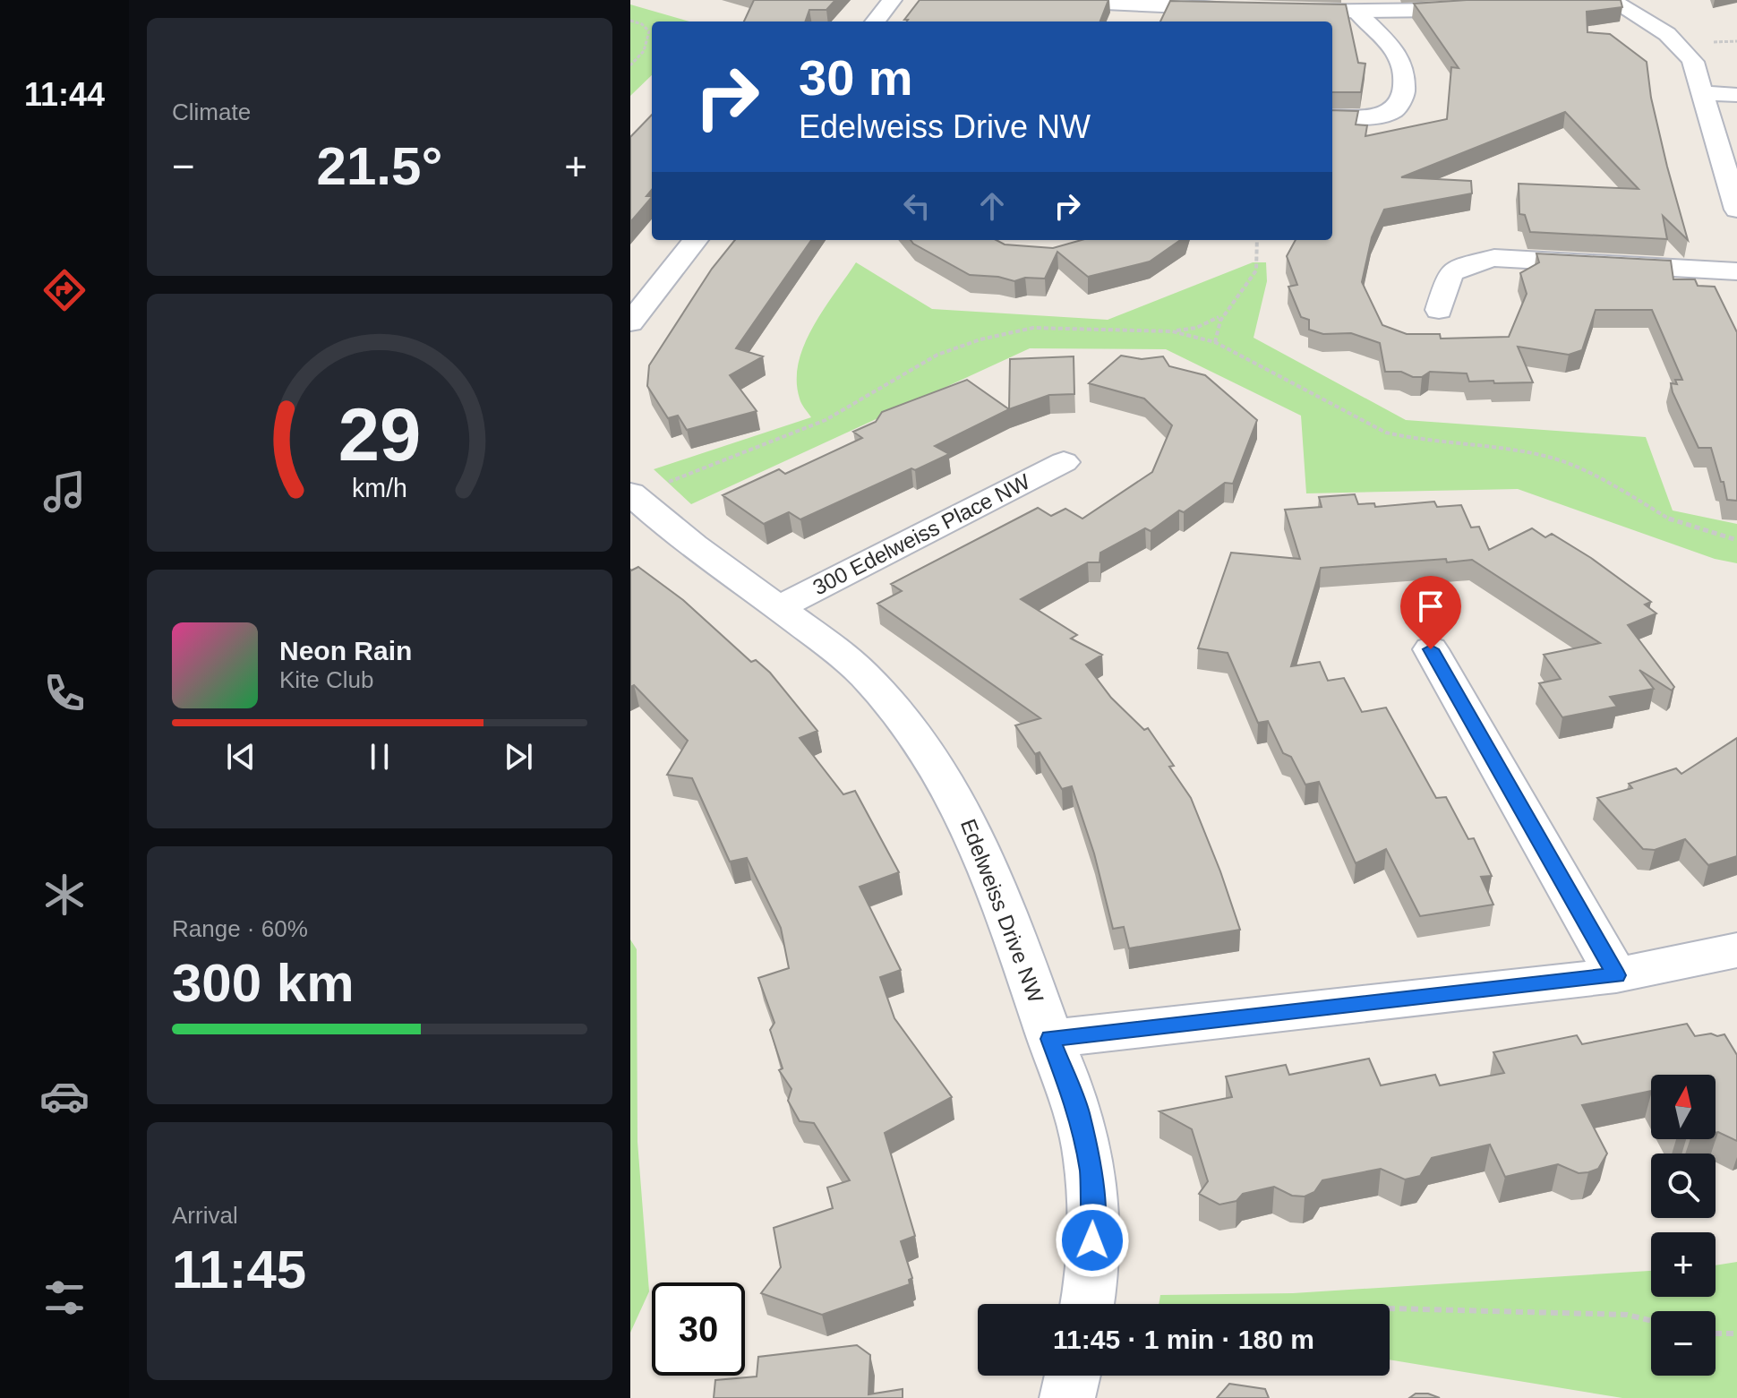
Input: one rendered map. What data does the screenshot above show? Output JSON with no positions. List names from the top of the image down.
{
  "streets": {
    "street": ["300 Edelweiss Place NW", "Edelweiss Drive NW"]
  },
  "crossings": [
    ["300 Edelweiss Place NW", "Edelweiss Drive NW"]
  ],
  "north": "top",
  "page": {
    "tabs": "11:44",
    "tile": [
      "Climate",
      ["Range · 60%", "300 km"],
      ["Arrival", "11:45"]
    ],
    "turn": ["30 m", "Edelweiss Drive NW"],
    "heat": ["−", "21.5°", "+"],
    "song": ["Neon Rain", "Kite Club"],
    "map_buttons": ["+", "−"],
    "limit": "30",
    "trip": "11:45 · 1 min · 180 m",
    "gauge": ["29", "km/h"]
  }
}
